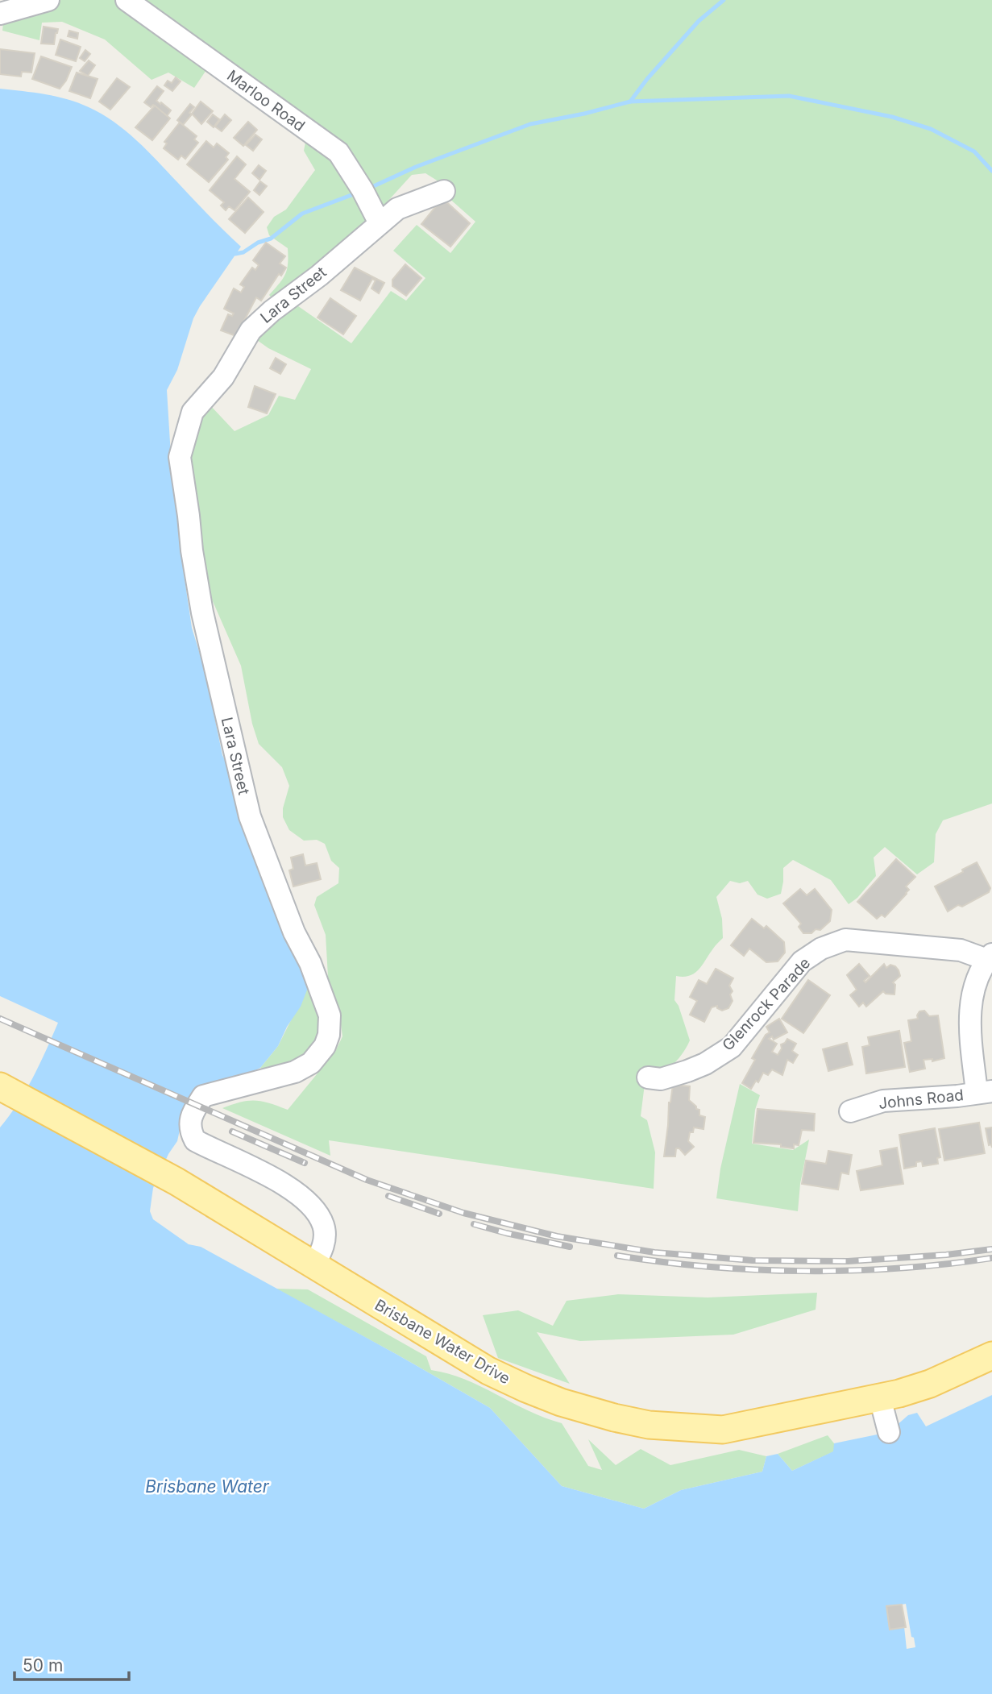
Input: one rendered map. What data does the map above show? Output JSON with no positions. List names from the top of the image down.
{
  "streets": {
    "main road": ["Brisbane Water Drive"],
    "street": [
      "Marloo Road",
      "Lara Street",
      "Glenrock Parade",
      "Johns Road"
    ]
  },
  "crossings": [
    ["Marloo Road", "Lara Street"],
    ["Lara Street", "Brisbane Water Drive"],
    ["Glenrock Parade", "Johns Road"]
  ],
  "water": ["Brisbane Water"],
  "scale_bar": "50 m"
}
